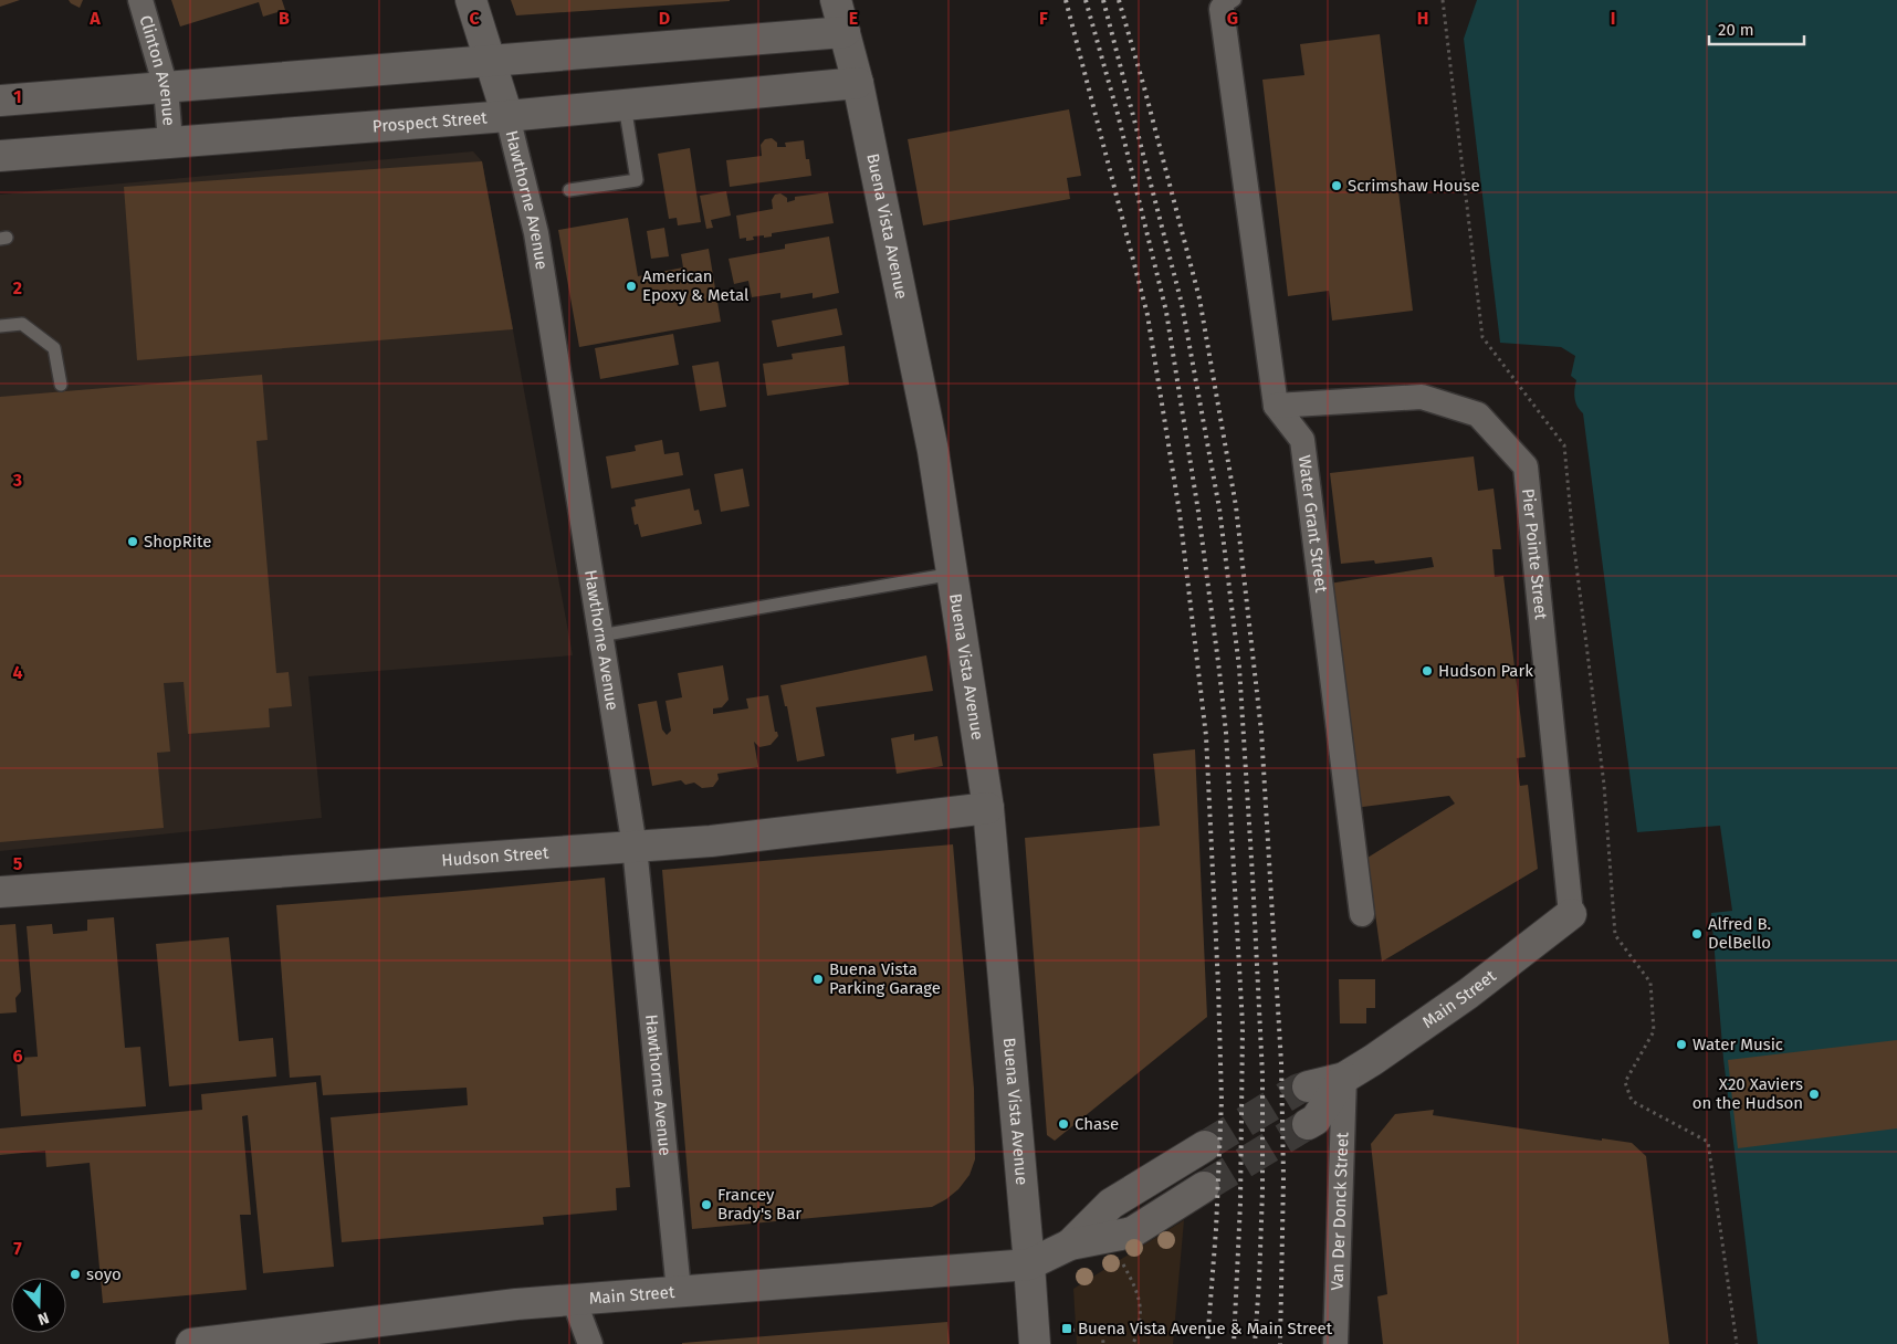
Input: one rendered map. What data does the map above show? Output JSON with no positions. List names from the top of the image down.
{
  "streets": {
    "street": [
      "Clinton Avenue",
      "Prospect Street",
      "Hawthorne Avenue",
      "Buena Vista Avenue",
      "Water Grant Street",
      "Pier Pointe Street",
      "Hudson Street",
      "Main Street",
      "Van Der Donck Street"
    ]
  },
  "crossings": [
    ["Clinton Avenue", "Prospect Street"],
    ["Prospect Street", "Hawthorne Avenue"],
    ["Prospect Street", "Buena Vista Avenue"],
    ["Hawthorne Avenue", "Hudson Street"],
    ["Hawthorne Avenue", "Main Street"],
    ["Buena Vista Avenue", "Hudson Street"],
    ["Buena Vista Avenue", "Main Street"],
    ["Water Grant Street", "Pier Pointe Street"],
    ["Pier Pointe Street", "Main Street"],
    ["Main Street", "Van Der Donck Street"]
  ],
  "places": {
    "other": [
      "Scrimshaw House",
      "American Epoxy & Metal",
      "ShopRite",
      "Hudson Park",
      "Alfred B. DelBello",
      "Buena Vista Parking Garage",
      "Water Music",
      "X20 Xaviers on the Hudson",
      "Chase",
      "Francey Brady's Bar",
      "soyo"
    ],
    "transit": ["Buena Vista Avenue & Main Street"]
  },
  "scale_bar": "20 m",
  "north": "bottom",
  "grid": {
    "columns": [
      "A",
      "B",
      "C",
      "D",
      "E",
      "F",
      "G",
      "H",
      "I"
    ],
    "rows": [
      "1",
      "2",
      "3",
      "4",
      "5",
      "6",
      "7"
    ]
  }
}
